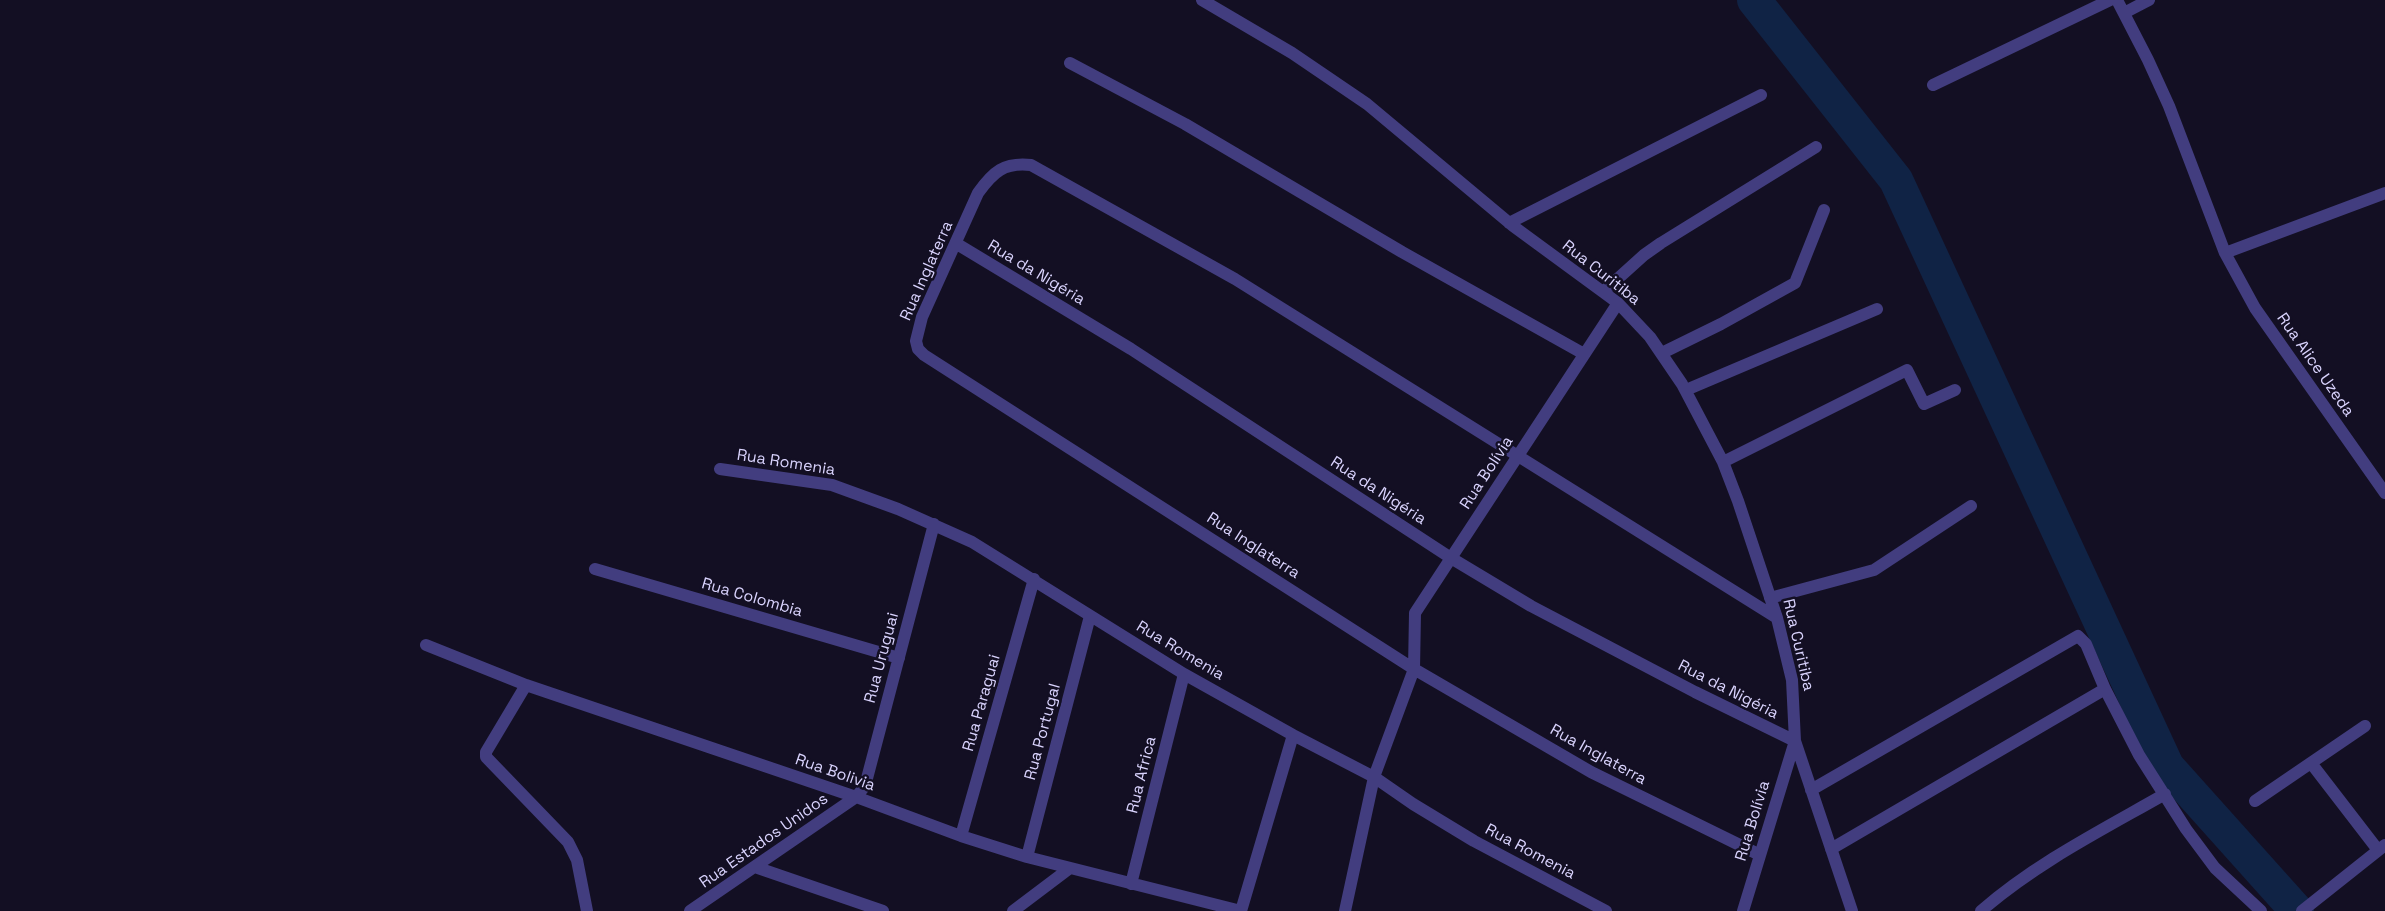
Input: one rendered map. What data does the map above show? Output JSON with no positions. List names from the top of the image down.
{
  "streets": {
    "street": [
      "Rua Inglaterra",
      "Rua da Nigéria",
      "Rua Curitiba",
      "Rua Alice Uzeda",
      "Rua Romenia",
      "Rua Bolívia",
      "Rua Colombia",
      "Rua Uruguai",
      "Rua Paraguai",
      "Rua Portugal",
      "Rua Bolivia",
      "Rua Africa",
      "Rua Estados Unidos"
    ]
  },
  "crossings": [
    ["Rua Inglaterra", "Rua da Nigéria"],
    ["Rua Inglaterra", "Rua Curitiba"],
    ["Rua Inglaterra", "Rua Bolívia"],
    ["Rua da Nigéria", "Rua Curitiba"],
    ["Rua da Nigéria", "Rua Bolívia"],
    ["Rua Curitiba", "Rua Bolívia"],
    ["Rua Romenia", "Rua Bolívia"],
    ["Rua Romenia", "Rua Uruguai"],
    ["Rua Romenia", "Rua Paraguai"],
    ["Rua Romenia", "Rua Portugal"],
    ["Rua Romenia", "Rua Africa"],
    ["Rua Colombia", "Rua Uruguai"],
    ["Rua Uruguai", "Rua Bolivia"],
    ["Rua Uruguai", "Rua Estados Unidos"],
    ["Rua Paraguai", "Rua Bolivia"],
    ["Rua Portugal", "Rua Bolivia"],
    ["Rua Bolivia", "Rua Africa"],
    ["Rua Bolivia", "Rua Estados Unidos"]
  ]
}
